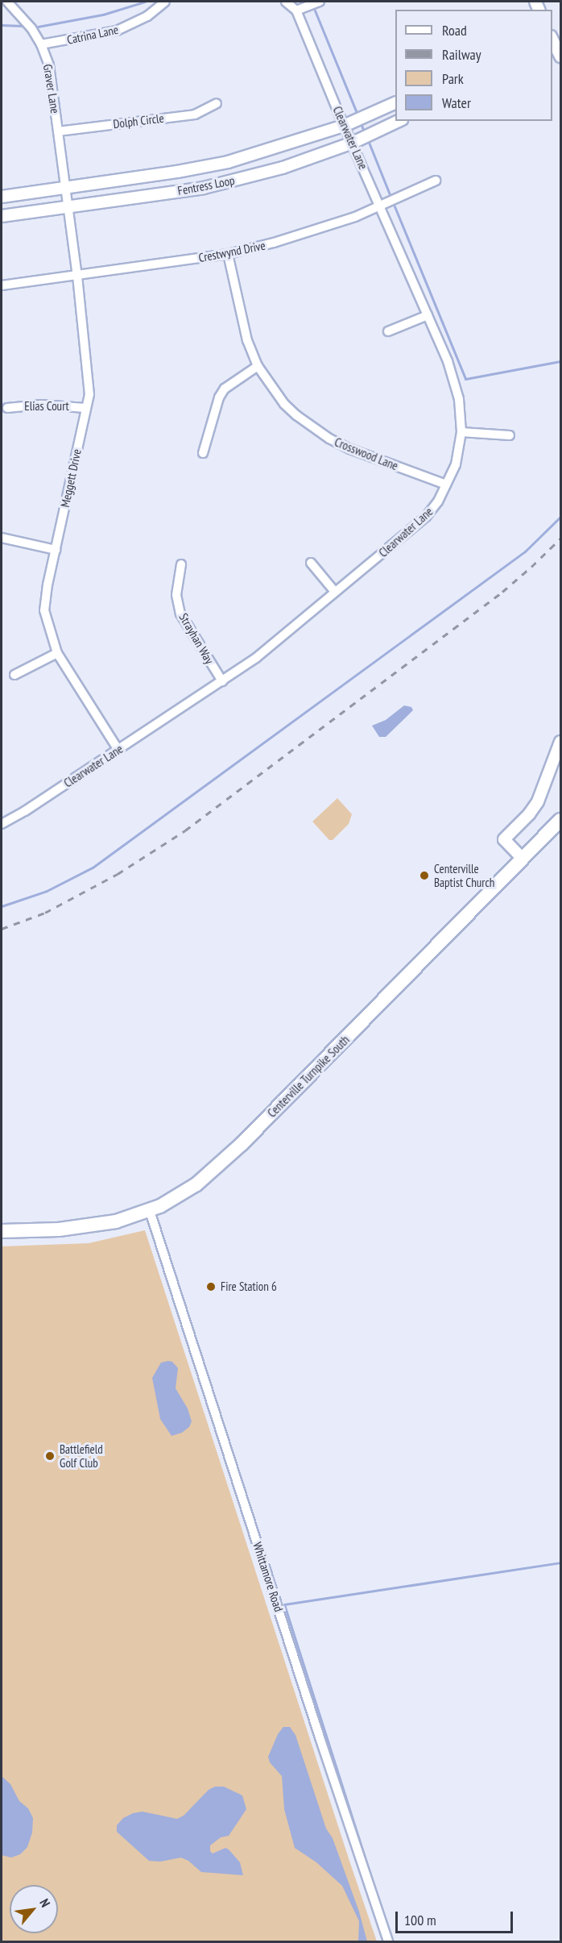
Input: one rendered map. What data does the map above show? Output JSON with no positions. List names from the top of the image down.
{
  "streets": {
    "main road": ["Centerville Turnpike South"],
    "street": [
      "Catrina Lane",
      "Graver Lane",
      "Dolph Circle",
      "Clearwater Lane",
      "Fentress Loop",
      "Crestwynd Drive",
      "Elias Court",
      "Crosswood Lane",
      "Meggett Drive",
      "Strayhan Way",
      "Whittamore Road"
    ]
  },
  "crossings": [
    ["Catrina Lane", "Graver Lane"],
    ["Graver Lane", "Dolph Circle"],
    ["Graver Lane", "Fentress Loop"],
    ["Graver Lane", "Meggett Drive"],
    ["Clearwater Lane", "Fentress Loop"],
    ["Clearwater Lane", "Crestwynd Drive"],
    ["Clearwater Lane", "Crosswood Lane"],
    ["Clearwater Lane", "Meggett Drive"],
    ["Clearwater Lane", "Strayhan Way"],
    ["Fentress Loop", "Meggett Drive"],
    ["Crestwynd Drive", "Crosswood Lane"],
    ["Crestwynd Drive", "Meggett Drive"],
    ["Elias Court", "Meggett Drive"],
    ["Centerville Turnpike South", "Whittamore Road"]
  ],
  "places": ["Centerville Baptist Church", "Fire Station 6", "Battlefield Golf Club"],
  "legend": [
    "Road",
    "Railway",
    "Park",
    "Water"
  ],
  "scale_bar": "100 m",
  "north": "top right"
}
